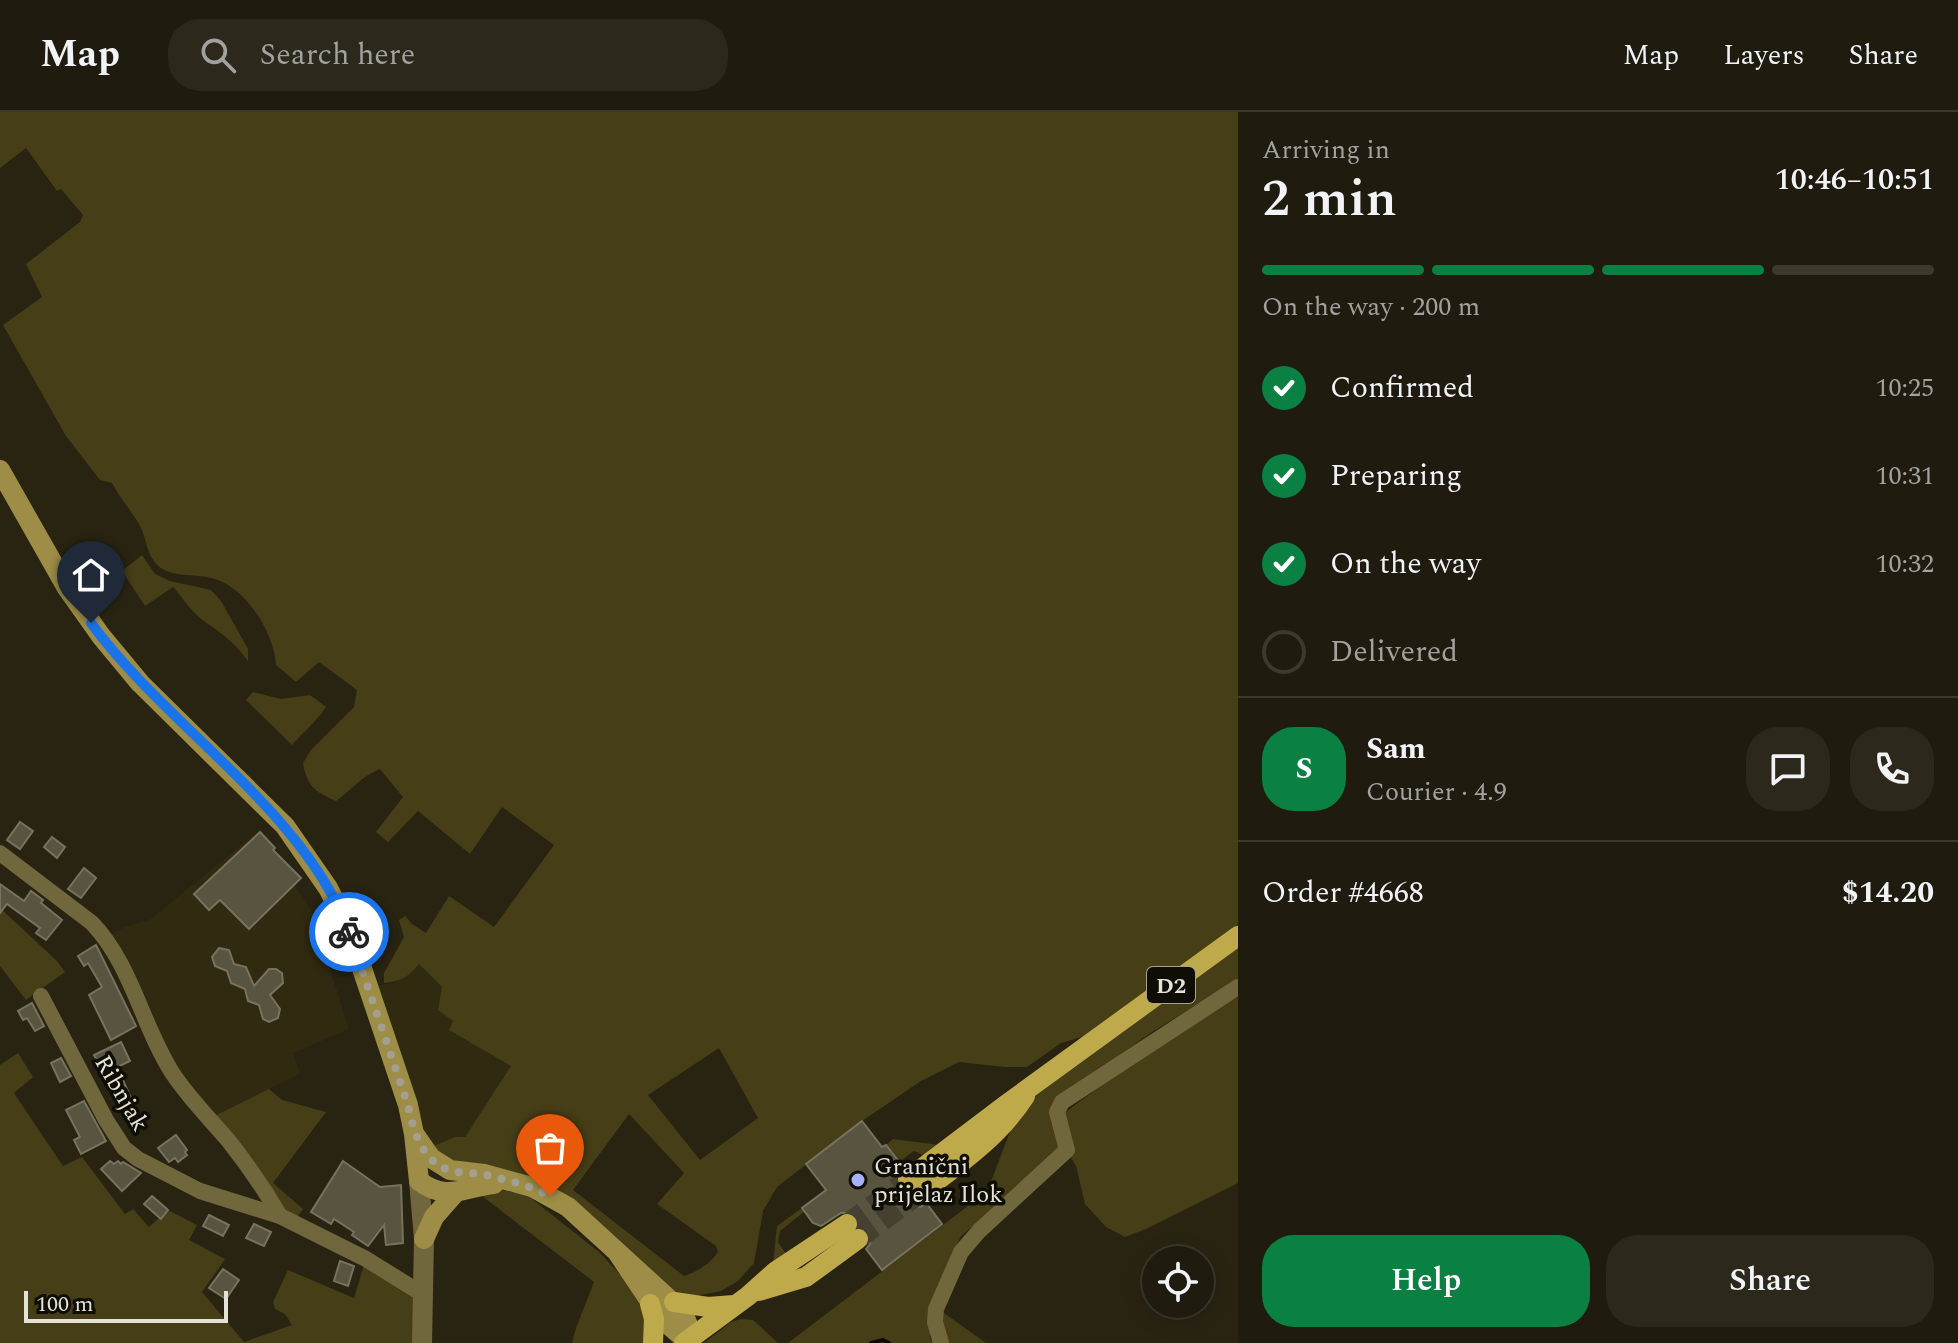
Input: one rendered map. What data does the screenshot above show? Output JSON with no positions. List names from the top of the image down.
{
  "streets": {
    "main road": ["D2"],
    "street": ["Ribnjak"]
  },
  "places": ["Granični prijelaz Ilok"],
  "scale_bar": "100 m",
  "page": {
    "header": "Map",
    "search": "Search here",
    "nav": ["Map", "Layers", "Share"],
    "heading": ["2 min", "Arriving in", "10:46–10:51"],
    "panel": [
      "Sam",
      "Courier · 4.9",
      "Order #4668",
      "$14.20"
    ],
    "bar": "On the way · 200 m",
    "list": [
      ["Confirmed", "10:25"],
      ["Preparing", "10:31"],
      ["On the way", "10:32"],
      "Delivered"
    ],
    "round": "S",
    "buttons": ["Help", "Share"],
    "scale": "100 m"
  }
}
